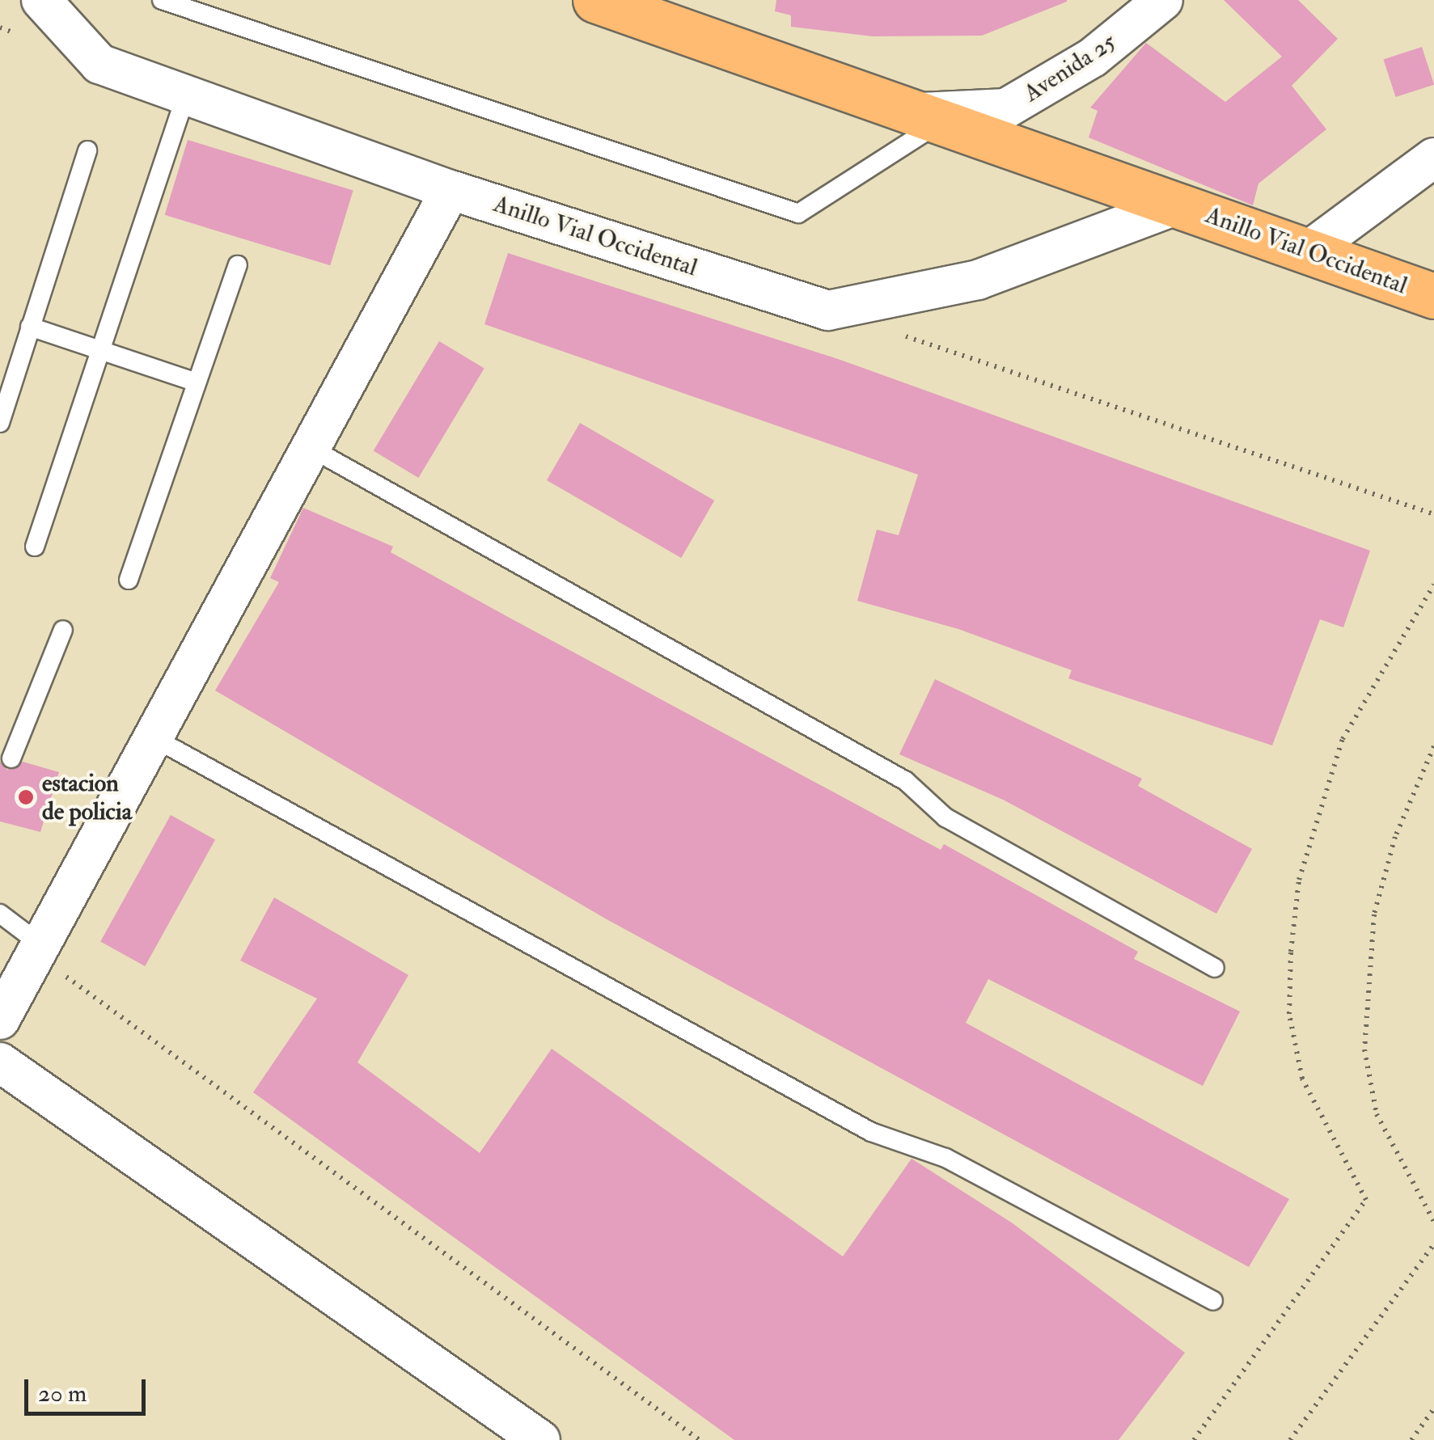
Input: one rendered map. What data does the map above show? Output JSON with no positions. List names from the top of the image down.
{
  "streets": {
    "highway": ["Anillo Vial Occidental"],
    "street": ["Avenida 25"]
  },
  "crossings": [
    ["Avenida 25", "Anillo Vial Occidental"]
  ],
  "places": ["estacion de policia"],
  "scale_bar": "20 m"
}
